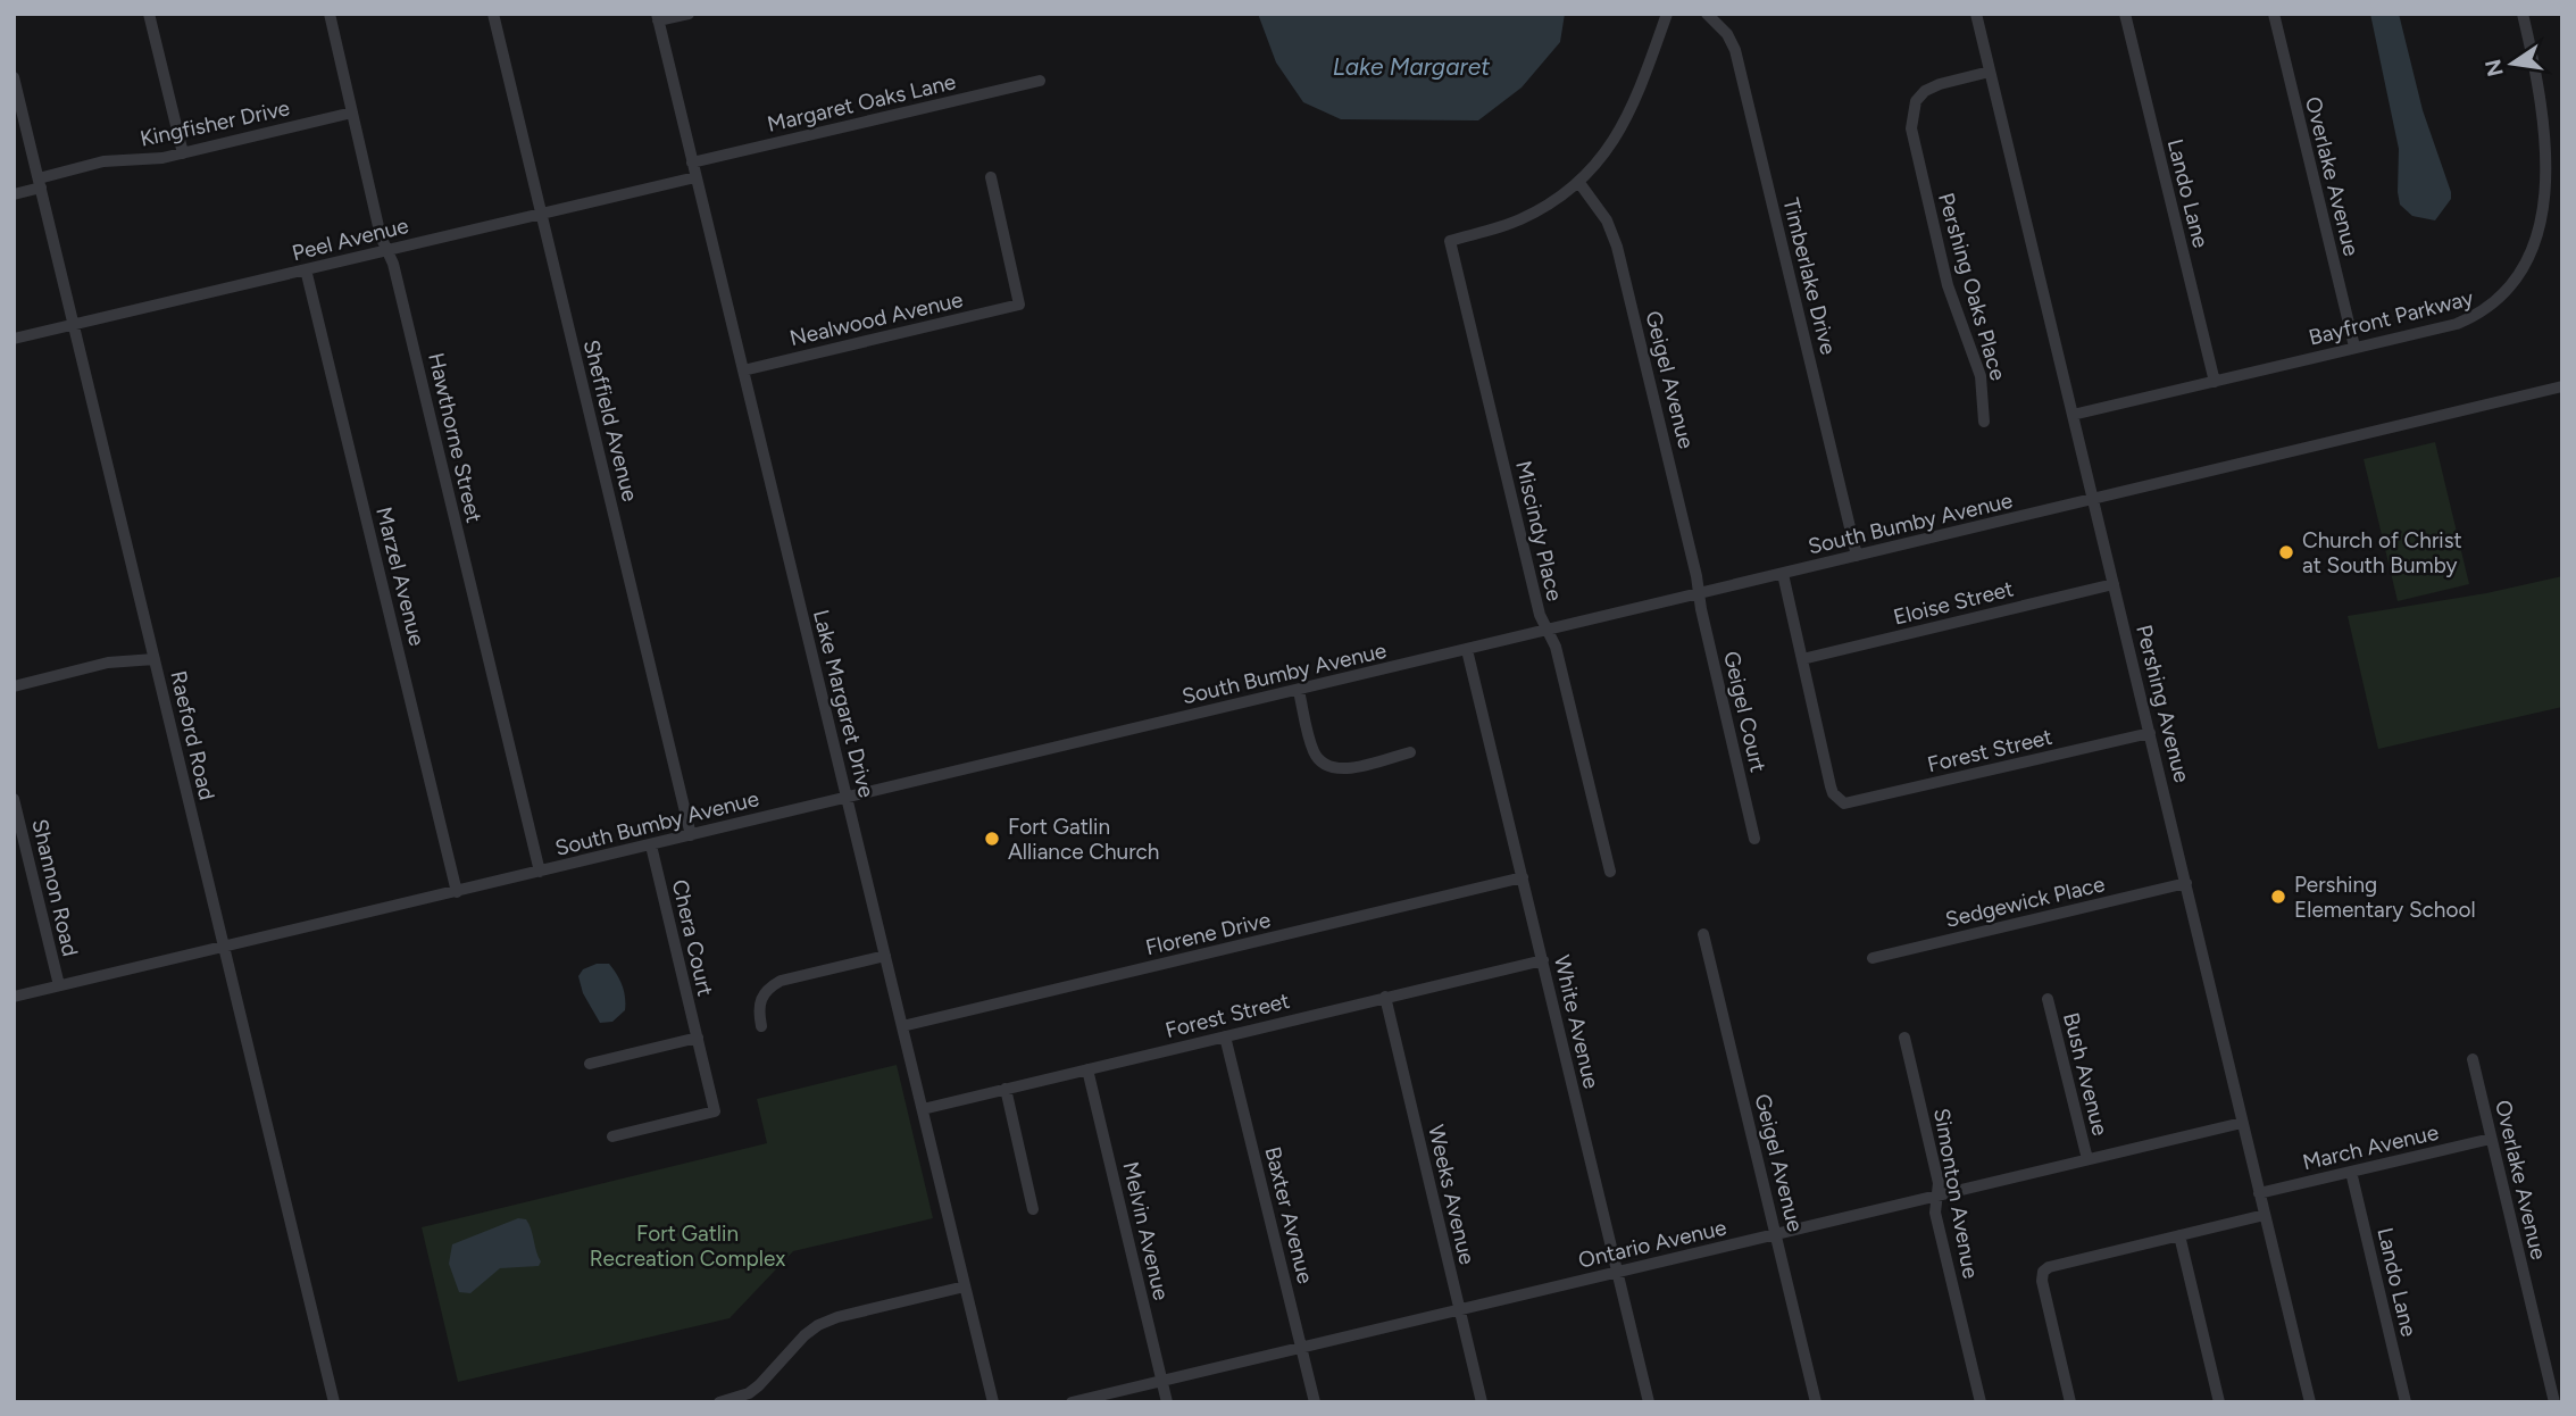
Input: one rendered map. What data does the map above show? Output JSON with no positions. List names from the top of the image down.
{
  "streets": {
    "street": [
      "Margaret Oaks Lane",
      "Kingfisher Drive",
      "Overlake Avenue",
      "Lando Lane",
      "Peel Avenue",
      "Timberlake Drive",
      "Pershing Oaks Place",
      "Bayfront Parkway",
      "Nealwood Avenue",
      "Geigel Avenue",
      "Sheffield Avenue",
      "Hawthorne Street",
      "South Bumby Avenue",
      "Miscindy Place",
      "Marzel Avenue",
      "Eloise Street",
      "Lake Margaret Drive",
      "Pershing Avenue",
      "Geigel Court",
      "Raeford Road",
      "Forest Street",
      "Shannon Road",
      "Sedgewick Place",
      "Florene Drive",
      "Chera Court",
      "White Avenue",
      "Bush Avenue",
      "March Avenue",
      "Simonton Avenue",
      "Weeks Avenue",
      "Baxter Avenue",
      "Melvin Avenue",
      "Ontario Avenue"
    ]
  },
  "crossings": [
    ["Margaret Oaks Lane", "Lake Margaret Drive"],
    ["Kingfisher Drive", "Hawthorne Street"],
    ["Kingfisher Drive", "Raeford Road"],
    ["Overlake Avenue", "Bayfront Parkway"],
    ["Overlake Avenue", "March Avenue"],
    ["Lando Lane", "Bayfront Parkway"],
    ["Lando Lane", "March Avenue"],
    ["Peel Avenue", "Sheffield Avenue"],
    ["Peel Avenue", "Hawthorne Street"],
    ["Peel Avenue", "Marzel Avenue"],
    ["Peel Avenue", "Lake Margaret Drive"],
    ["Peel Avenue", "Raeford Road"],
    ["Timberlake Drive", "South Bumby Avenue"],
    ["Pershing Oaks Place", "Pershing Avenue"],
    ["Bayfront Parkway", "Pershing Avenue"],
    ["Nealwood Avenue", "Lake Margaret Drive"],
    ["Geigel Avenue", "South Bumby Avenue"],
    ["Geigel Avenue", "Miscindy Place"],
    ["Geigel Avenue", "Geigel Court"],
    ["Geigel Avenue", "Ontario Avenue"],
    ["Sheffield Avenue", "South Bumby Avenue"],
    ["Hawthorne Street", "South Bumby Avenue"],
    ["South Bumby Avenue", "Miscindy Place"],
    ["South Bumby Avenue", "Marzel Avenue"],
    ["South Bumby Avenue", "Lake Margaret Drive"],
    ["South Bumby Avenue", "Pershing Avenue"],
    ["South Bumby Avenue", "Geigel Court"],
    ["South Bumby Avenue", "Raeford Road"],
    ["South Bumby Avenue", "Shannon Road"],
    ["South Bumby Avenue", "Chera Court"],
    ["South Bumby Avenue", "White Avenue"],
    ["Eloise Street", "Pershing Avenue"],
    ["Eloise Street", "Forest Street"],
    ["Lake Margaret Drive", "Forest Street"],
    ["Lake Margaret Drive", "Florene Drive"],
    ["Pershing Avenue", "Forest Street"],
    ["Pershing Avenue", "Sedgewick Place"],
    ["Pershing Avenue", "March Avenue"],
    ["Pershing Avenue", "Ontario Avenue"],
    ["Forest Street", "White Avenue"],
    ["Forest Street", "Weeks Avenue"],
    ["Forest Street", "Baxter Avenue"],
    ["Forest Street", "Melvin Avenue"],
    ["Florene Drive", "White Avenue"],
    ["White Avenue", "Ontario Avenue"],
    ["Bush Avenue", "Ontario Avenue"],
    ["Simonton Avenue", "Ontario Avenue"],
    ["Weeks Avenue", "Ontario Avenue"],
    ["Baxter Avenue", "Ontario Avenue"],
    ["Melvin Avenue", "Ontario Avenue"]
  ],
  "water": ["Lake Margaret"],
  "parks": ["Fort Gatlin Recreation Complex"],
  "places": ["Church of Christ at South Bumby", "Fort Gatlin Alliance Church", "Pershing Elementary School"],
  "north": "left"
}
